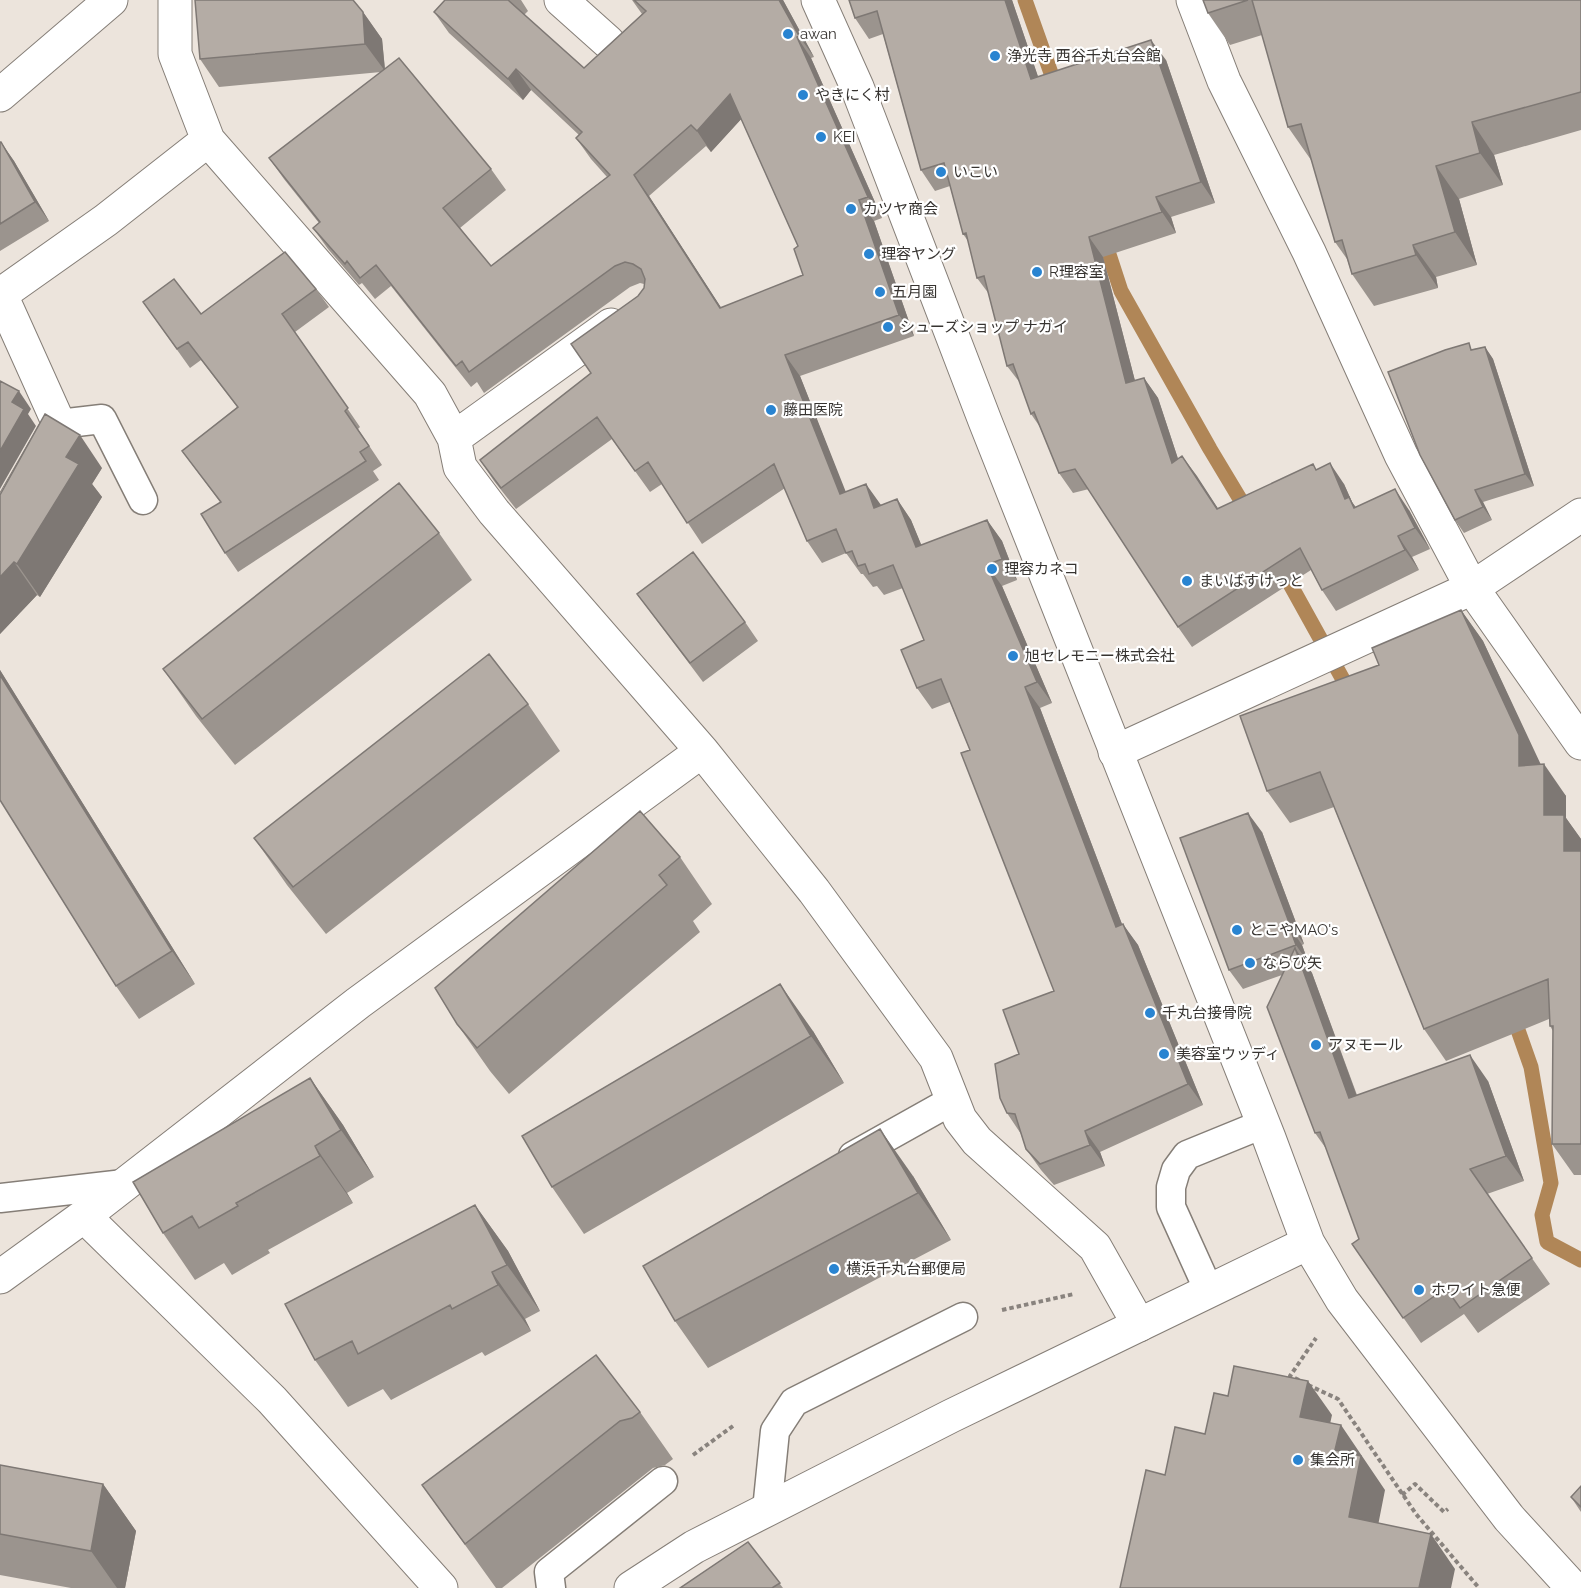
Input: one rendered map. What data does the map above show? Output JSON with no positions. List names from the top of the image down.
{
  "places": [
    "awan",
    "浄光寺 西谷千丸台会館",
    "やきにく村",
    "KEI",
    "いこい",
    "カツヤ商会",
    "理容ヤング",
    "R理容室",
    "五月園",
    "シューズショップ ナガイ",
    "藤田医院",
    "理容カネコ",
    "まいばすけっと",
    "旭セレモニー株式会社",
    "とこやMAO's",
    "ならび矢",
    "千丸台接骨院",
    "アヌモール",
    "美容室ウッディ",
    "横浜千丸台郵便局",
    "ホワイト急便",
    "集会所"
  ]
}
